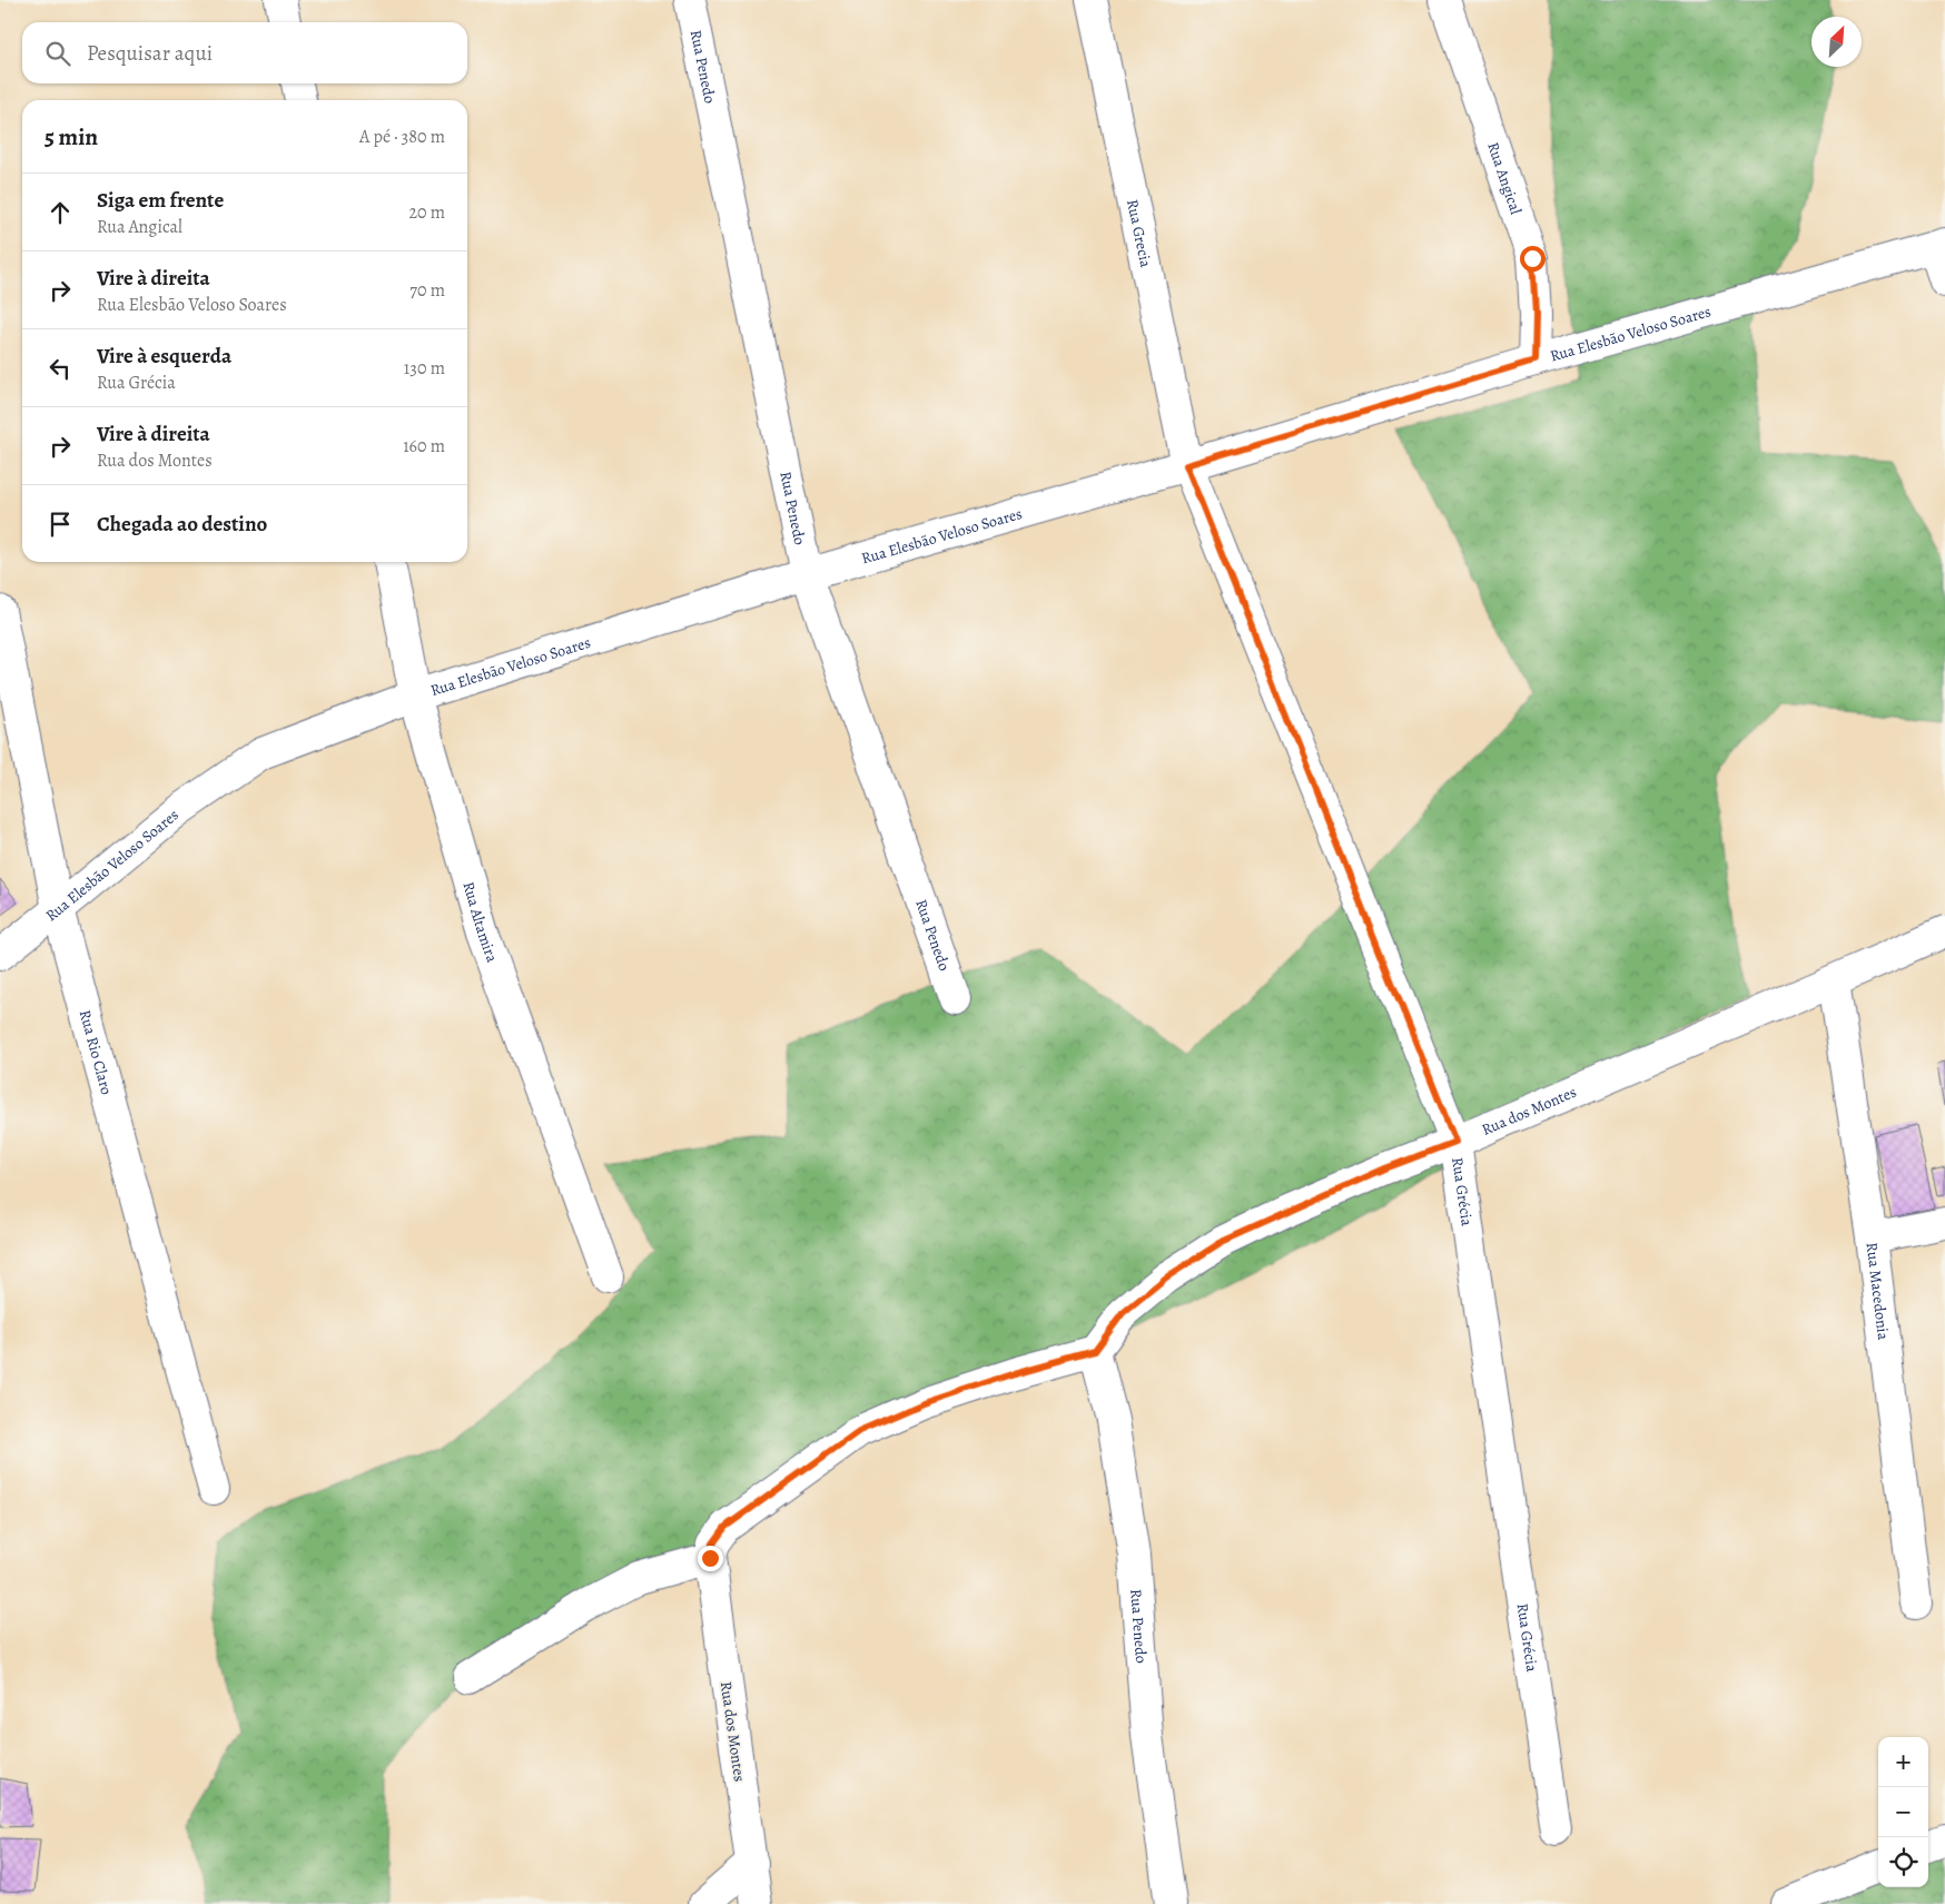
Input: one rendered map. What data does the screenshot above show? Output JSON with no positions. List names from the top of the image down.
{
  "streets": {
    "street": [
      "Rua Penedo",
      "Rua Angical",
      "Rua Grecia",
      "Rua Elesbão Veloso Soares",
      "Rua Altamira",
      "Rua Rio Claro",
      "Rua dos Montes",
      "Rua Grécia",
      "Rua Macedonia"
    ]
  },
  "crossings": [
    ["Rua Penedo", "Rua Elesbão Veloso Soares"],
    ["Rua Penedo", "Rua dos Montes"],
    ["Rua Angical", "Rua Elesbão Veloso Soares"],
    ["Rua Grecia", "Rua Elesbão Veloso Soares"],
    ["Rua Grecia", "Rua Grécia"],
    ["Rua Elesbão Veloso Soares", "Rua Altamira"],
    ["Rua Elesbão Veloso Soares", "Rua Rio Claro"],
    ["Rua Elesbão Veloso Soares", "Rua Grécia"],
    ["Rua dos Montes", "Rua Grécia"],
    ["Rua dos Montes", "Rua Macedonia"]
  ],
  "north": "top right",
  "page": {
    "search": "Pesquisar aqui",
    "heading": ["5 min", "A pé · 380 m"],
    "list": [
      ["Siga em frente", "Rua Angical", "20 m"],
      ["Vire à direita", "Rua Elesbão Veloso Soares", "70 m"],
      ["Vire à esquerda", "Rua Grécia", "130 m"],
      ["Vire à direita", "Rua dos Montes", "160 m"],
      "Chegada ao destino"
    ],
    "map_buttons": ["+", "−"]
  }
}
